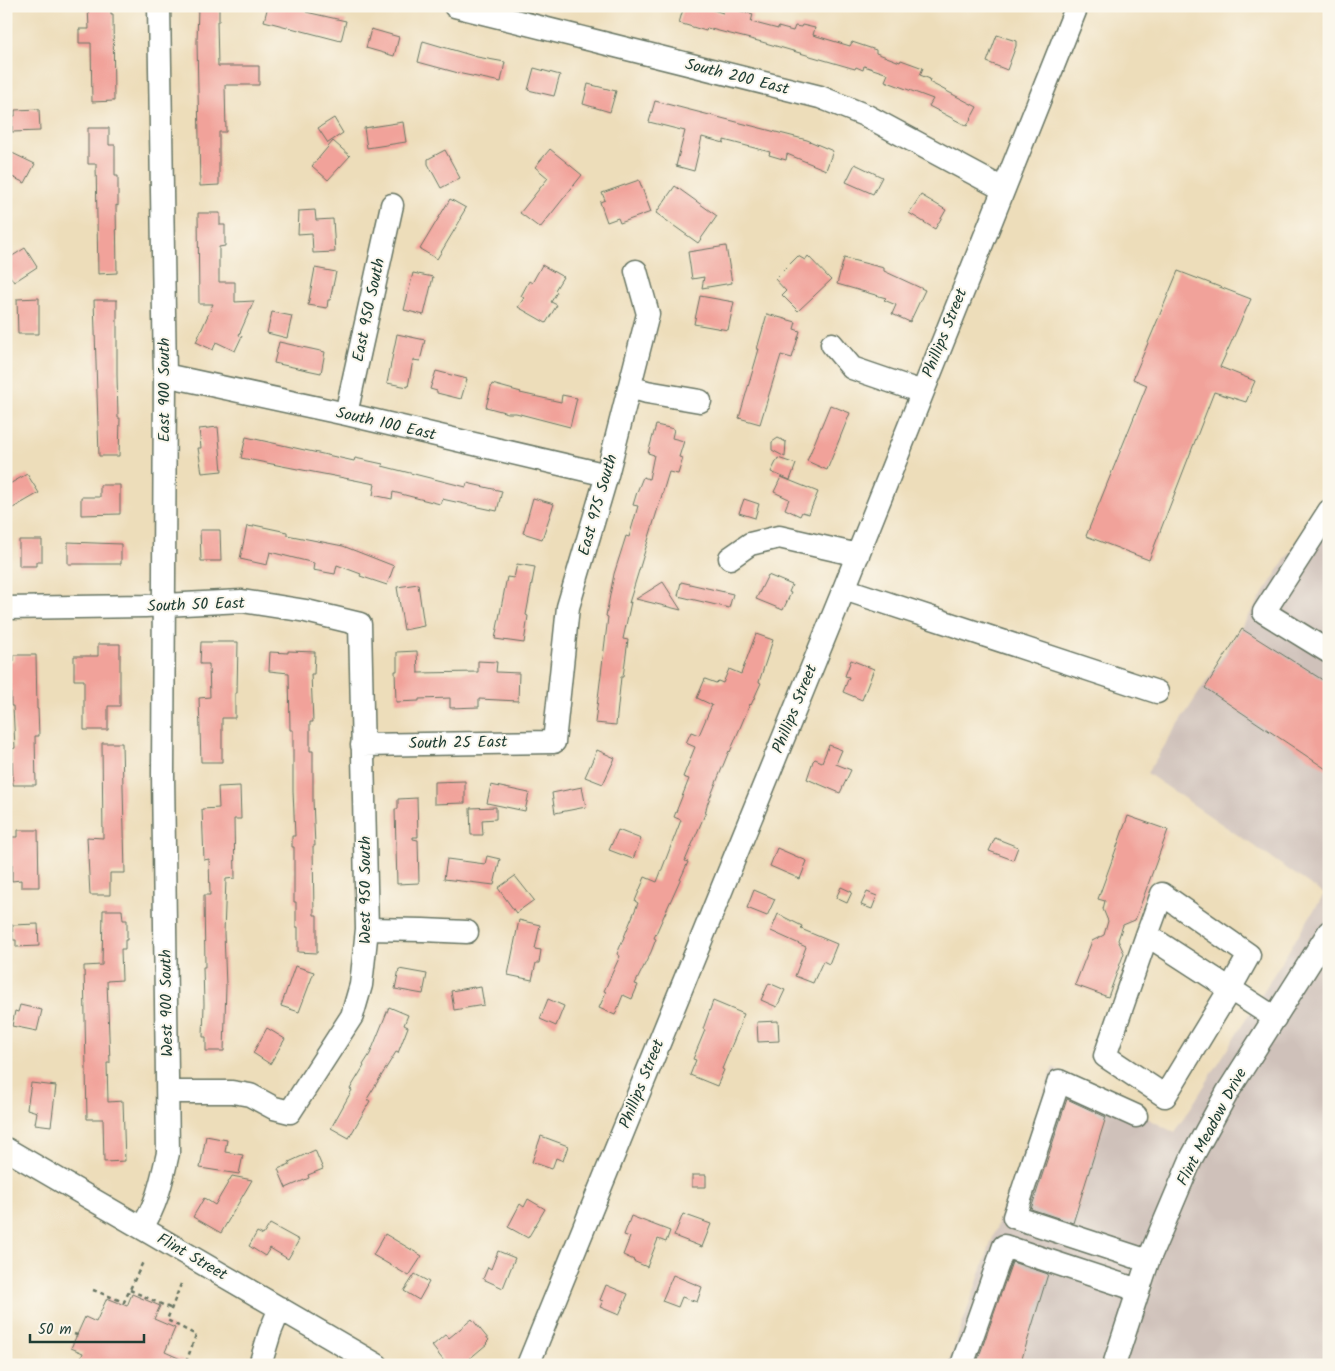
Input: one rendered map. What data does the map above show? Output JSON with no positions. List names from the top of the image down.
{
  "streets": {
    "street": [
      "South 200 East",
      "East 950 South",
      "Phillips Street",
      "East 900 South",
      "South 100 East",
      "East 975 South",
      "South 50 East",
      "South 25 East",
      "West 950 South",
      "West 900 South",
      "Flint Meadow Drive",
      "Flint Street"
    ]
  },
  "crossings": [
    ["South 200 East", "Phillips Street"],
    ["East 950 South", "South 100 East"],
    ["East 900 South", "South 100 East"],
    ["East 900 South", "South 50 East"],
    ["East 900 South", "West 900 South"],
    ["South 100 East", "East 975 South"],
    ["East 975 South", "South 25 East"],
    ["South 50 East", "West 950 South"],
    ["South 25 East", "West 950 South"],
    ["West 950 South", "West 900 South"],
    ["West 900 South", "Flint Street"]
  ],
  "scale_bar": "50 m"
}
